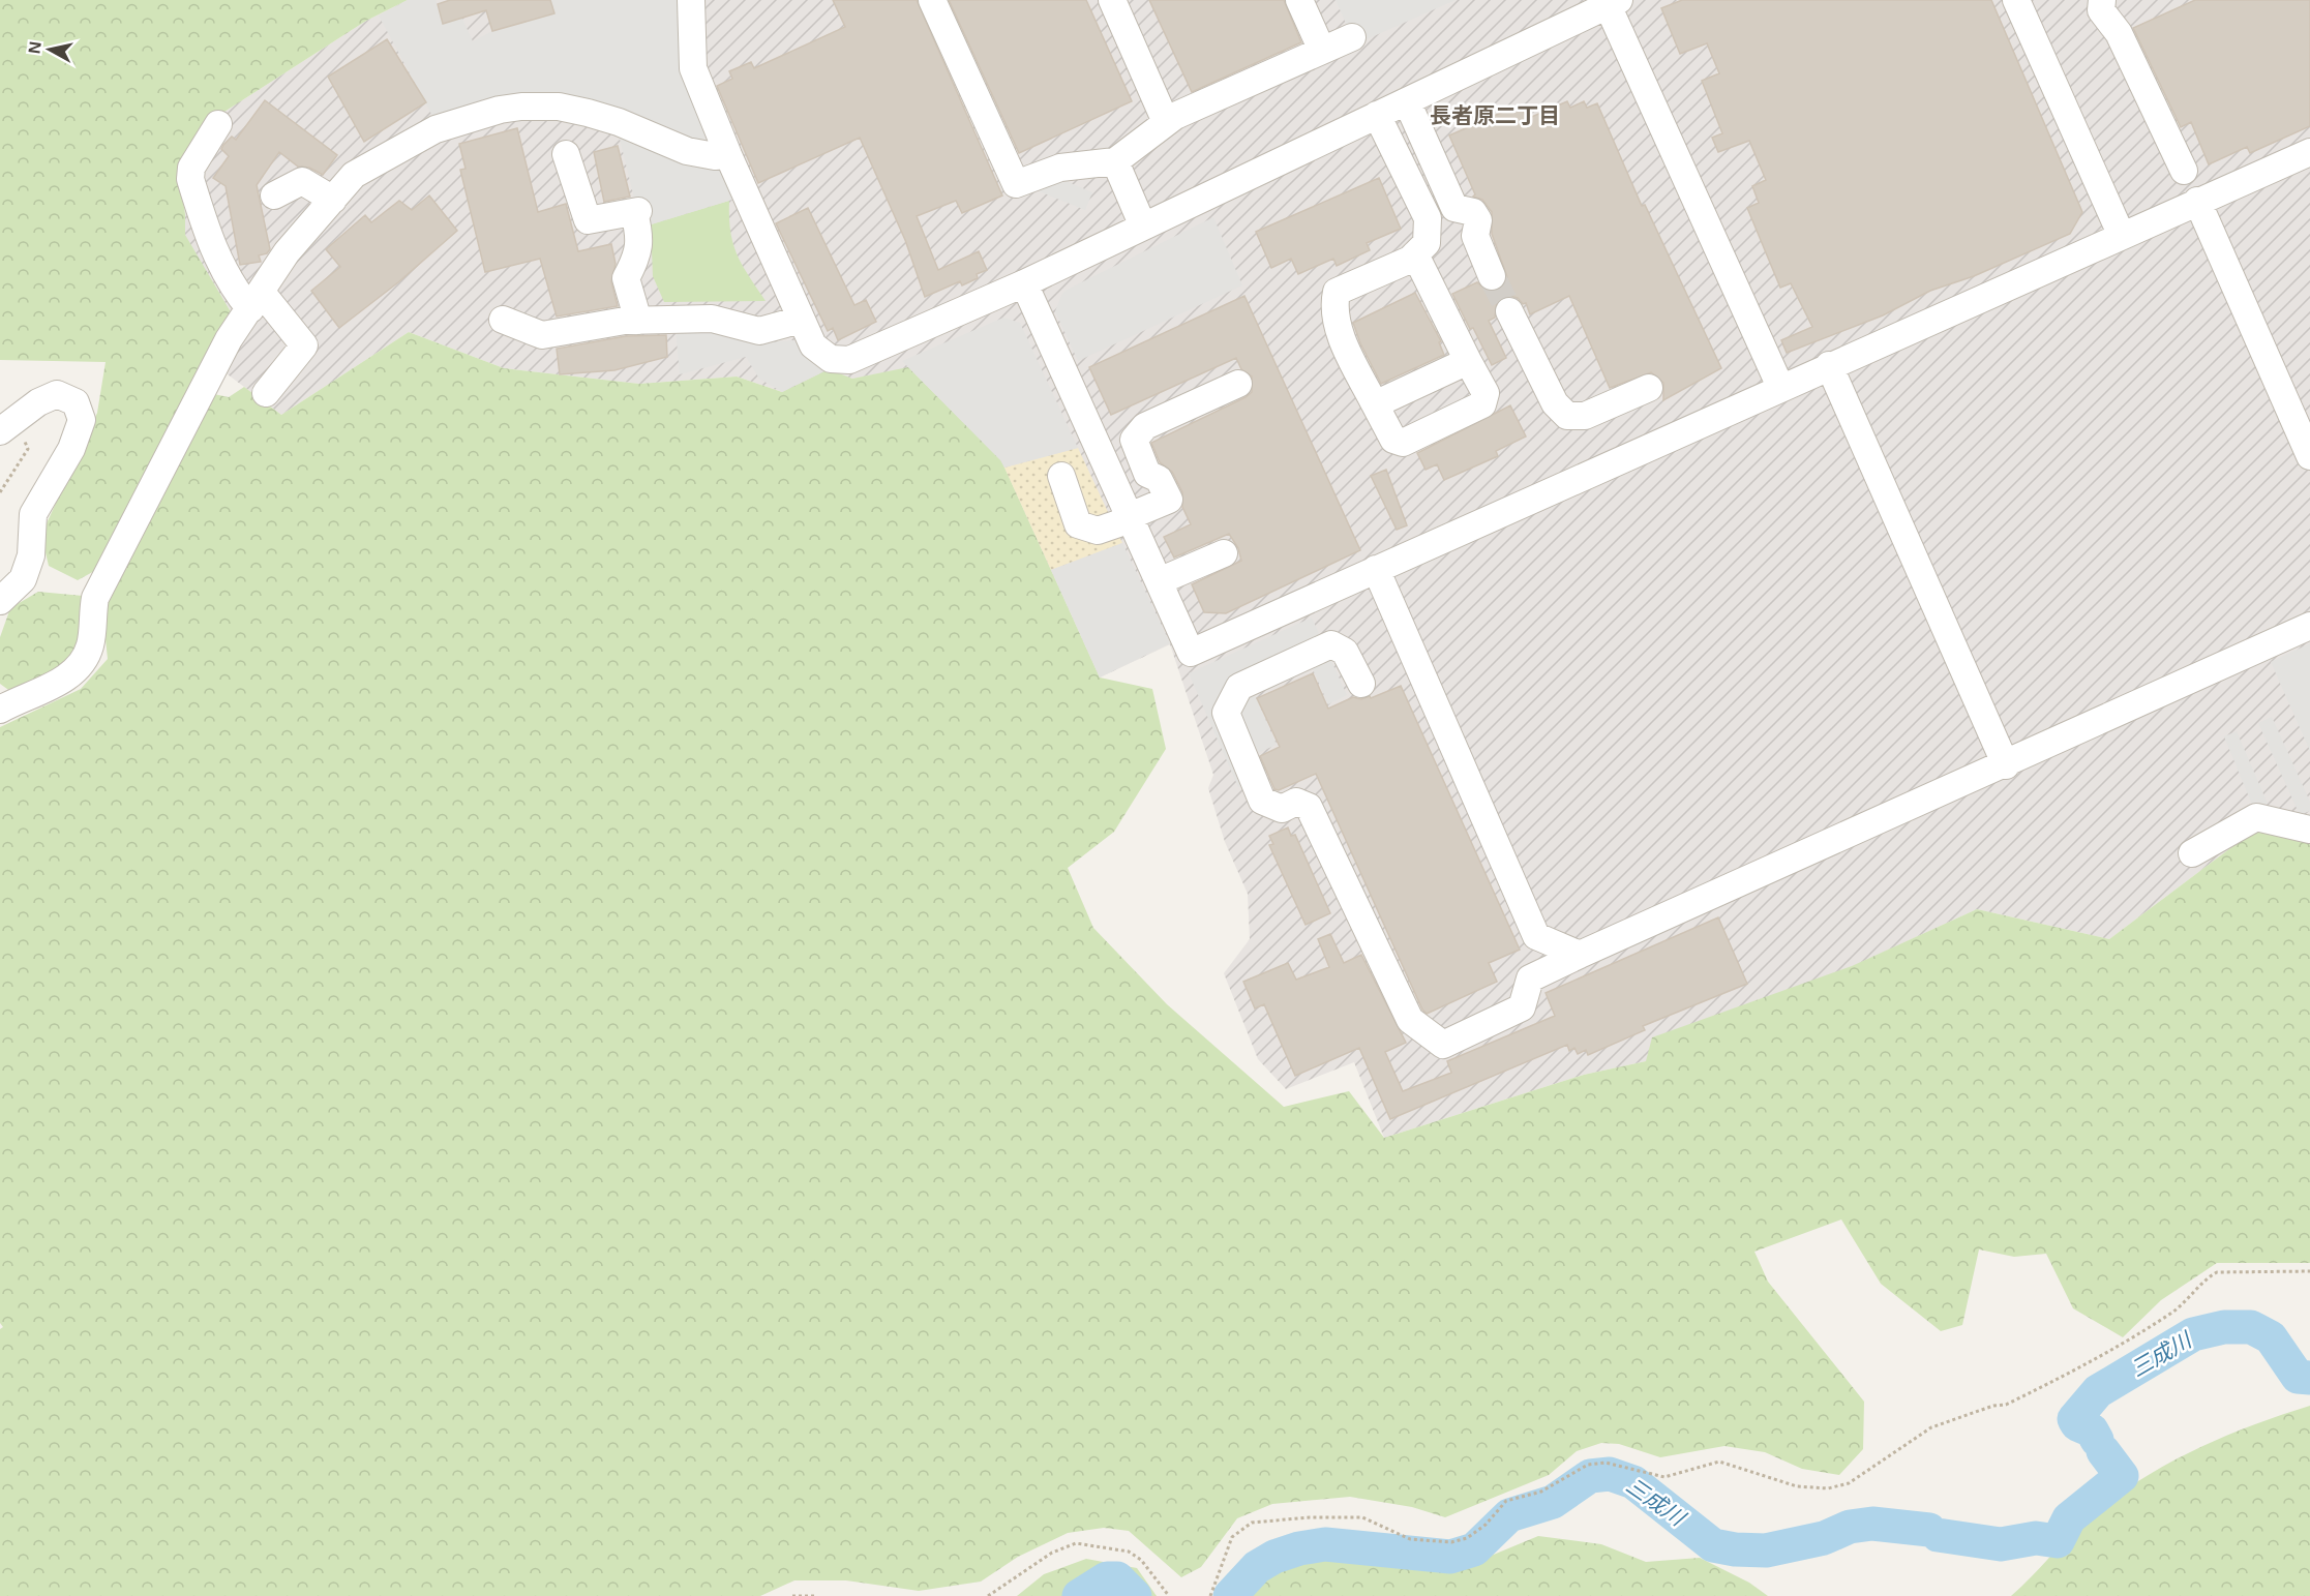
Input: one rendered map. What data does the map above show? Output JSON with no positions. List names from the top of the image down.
{
  "districts": ["長者原二丁目"],
  "water": ["三成川"],
  "north": "left"
}
